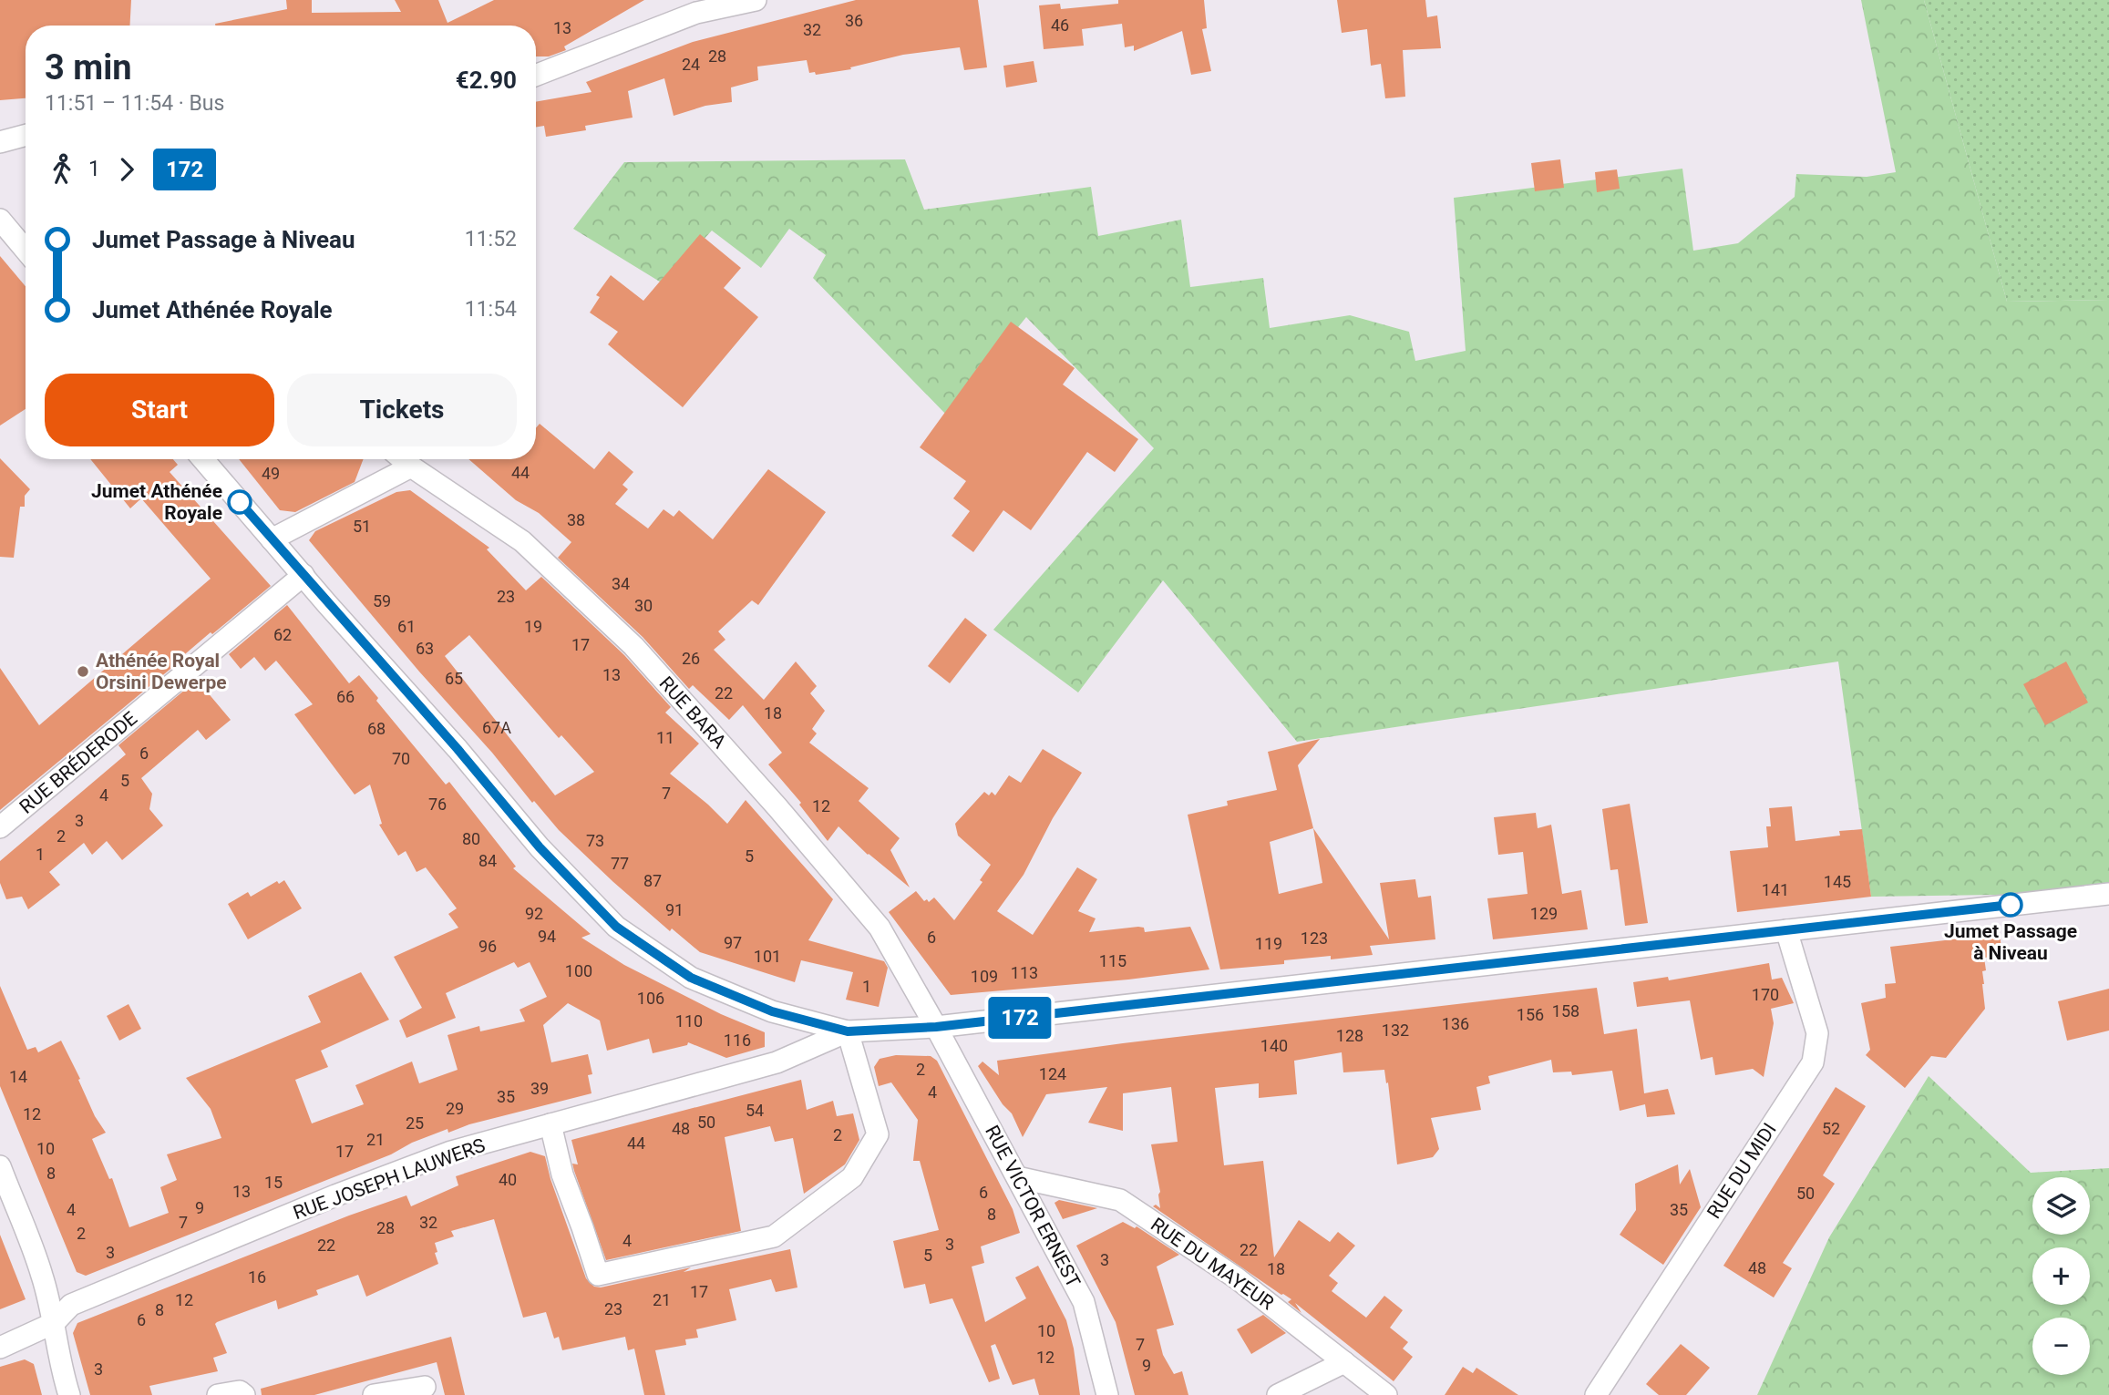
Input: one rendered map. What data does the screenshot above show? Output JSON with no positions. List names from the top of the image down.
{
  "streets": {
    "street": [
      "RUE BARA",
      "RUE BRÉDERODE",
      "RUE DU MIDI",
      "RUE JOSEPH LAUWERS",
      "RUE VICTOR ERNEST",
      "RUE DU MAYEUR"
    ]
  },
  "crossings": [
    ["RUE BARA", "RUE VICTOR ERNEST"],
    ["RUE VICTOR ERNEST", "RUE DU MAYEUR"]
  ],
  "places": ["Jumet Athénée Royale", "Athénée Royal Orsini Dewerpe", "Jumet Passage à Niveau"],
  "lines": ["bus line 172"],
  "house_numbers": [
    "36",
    "46",
    "13",
    "32",
    "28",
    "24",
    "44",
    "49",
    "38",
    "51",
    "34",
    "23",
    "59",
    "30",
    "61",
    "19",
    "62",
    "17",
    "63",
    "26",
    "13",
    "65",
    "22",
    "66",
    "18",
    "67A",
    "68",
    "11",
    "6",
    "70",
    "5",
    "7",
    "4",
    "76",
    "12",
    "3",
    "2",
    "80",
    "73",
    "1",
    "5",
    "84",
    "77",
    "87",
    "145",
    "141",
    "91",
    "92",
    "129",
    "94",
    "6",
    "123",
    "97",
    "119",
    "96",
    "101",
    "115",
    "100",
    "113",
    "109",
    "1",
    "170",
    "106",
    "158",
    "156",
    "110",
    "136",
    "132",
    "128",
    "116",
    "140",
    "2",
    "124",
    "14",
    "39",
    "4",
    "35",
    "29",
    "54",
    "12",
    "50",
    "25",
    "48",
    "52",
    "2",
    "21",
    "44",
    "10",
    "17",
    "8",
    "40",
    "15",
    "13",
    "6",
    "50",
    "9",
    "4",
    "35",
    "8",
    "7",
    "32",
    "28",
    "2",
    "4",
    "3",
    "22",
    "22",
    "3",
    "5",
    "3",
    "48",
    "18",
    "16",
    "17",
    "12",
    "21",
    "23",
    "8",
    "6",
    "10",
    "7",
    "12",
    "9",
    "3"
  ],
  "page": {
    "on_map": "172",
    "heading": ["3 min", "11:51 – 11:54 · Bus", "€2.90"],
    "legs": ["1", "172"],
    "list": [
      {
        "name": "Jumet Passage à Niveau",
        "value": "11:52"
      },
      {
        "name": "Jumet Athénée Royale",
        "value": "11:54"
      }
    ],
    "buttons": ["Start", "Tickets"],
    "map_buttons": ["+", "−"]
  }
}
